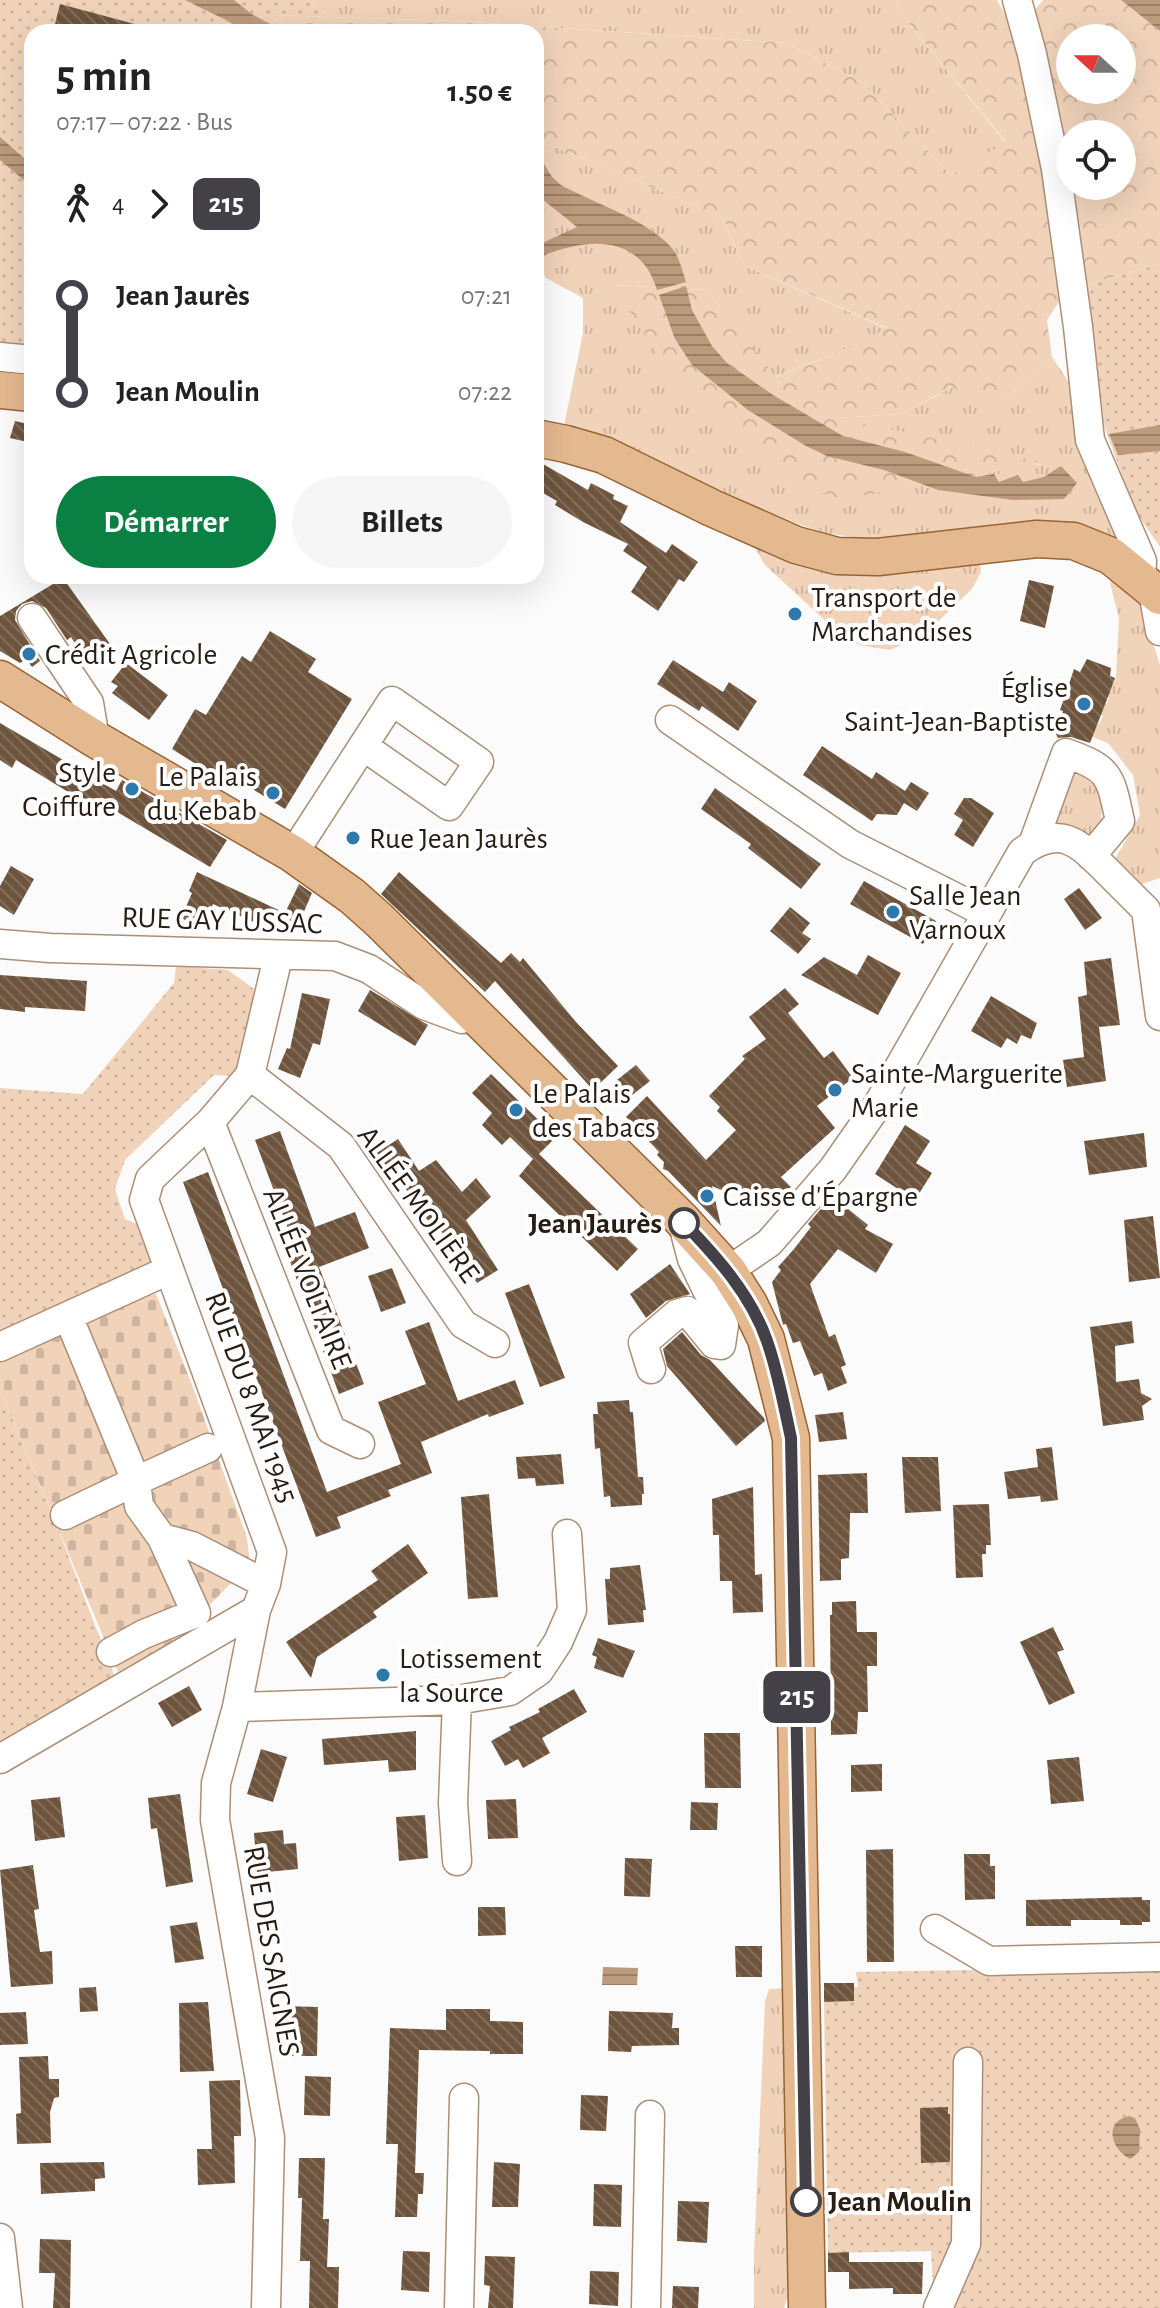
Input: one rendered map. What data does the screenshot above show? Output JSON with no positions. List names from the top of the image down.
{
  "streets": {
    "street": [
      "RUE GAY LUSSAC",
      "ALLÉE MOLIÈRE",
      "ALLÉE VOLTAIRE",
      "RUE DU 8 MAI 1945",
      "RUE DES SAIGNES"
    ]
  },
  "crossings": [
    ["RUE GAY LUSSAC", "RUE DU 8 MAI 1945"],
    ["ALLÉE MOLIÈRE", "RUE DU 8 MAI 1945"],
    ["ALLÉE VOLTAIRE", "RUE DU 8 MAI 1945"],
    ["RUE DU 8 MAI 1945", "RUE DES SAIGNES"]
  ],
  "places": [
    "Transport de Marchandises",
    "Crédit Agricole",
    "Église Saint-Jean-Baptiste",
    "Style Coiffure",
    "Le Palais du Kebab",
    "Rue Jean Jaurès",
    "Salle Jean Varnoux",
    "Sainte-Marguerite Marie",
    "Le Palais des Tabacs",
    "Caisse d'Épargne",
    "Jean Jaurès",
    "Lotissement la Source",
    "Jean Moulin"
  ],
  "lines": ["bus line 215"],
  "north": "left",
  "page": {
    "on_map": "215",
    "heading": ["5 min", "07:17 – 07:22 · Bus", "1.50 €"],
    "legs": ["4", "215"],
    "list": [
      {
        "name": "Jean Jaurès",
        "value": "07:21"
      },
      {
        "name": "Jean Moulin",
        "value": "07:22"
      }
    ],
    "buttons": ["Démarrer", "Billets"]
  }
}
